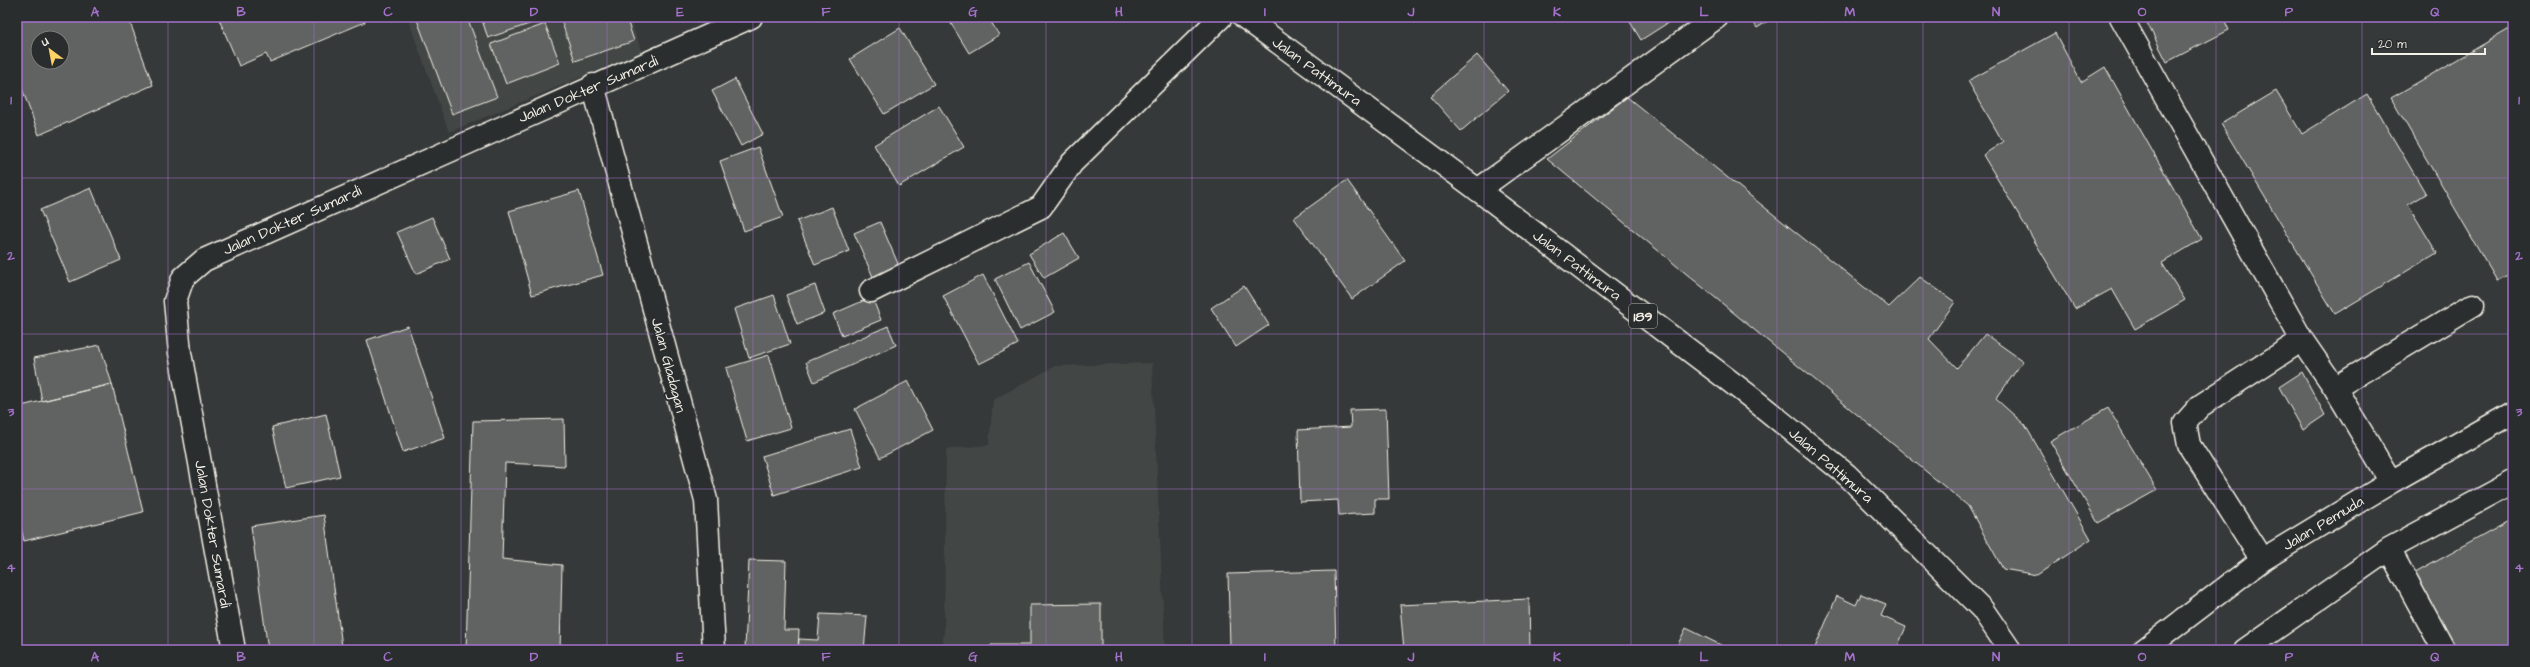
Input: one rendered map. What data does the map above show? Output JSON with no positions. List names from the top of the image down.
{
  "streets": {
    "street": [
      "Jalan Pattimura",
      "Jalan Dokter Sumardi",
      "189",
      "Jalan Gladagan",
      "Jalan Pemuda"
    ]
  },
  "crossings": [
    ["Jalan Dokter Sumardi", "Jalan Gladagan"]
  ],
  "scale_bar": "20 m",
  "north": "top left",
  "grid": {
    "columns": [
      "A",
      "B",
      "C",
      "D",
      "E",
      "F",
      "G",
      "H",
      "I",
      "J",
      "K",
      "L",
      "M",
      "N",
      "O",
      "P",
      "Q"
    ],
    "rows": [
      "1",
      "2",
      "3",
      "4"
    ]
  }
}
